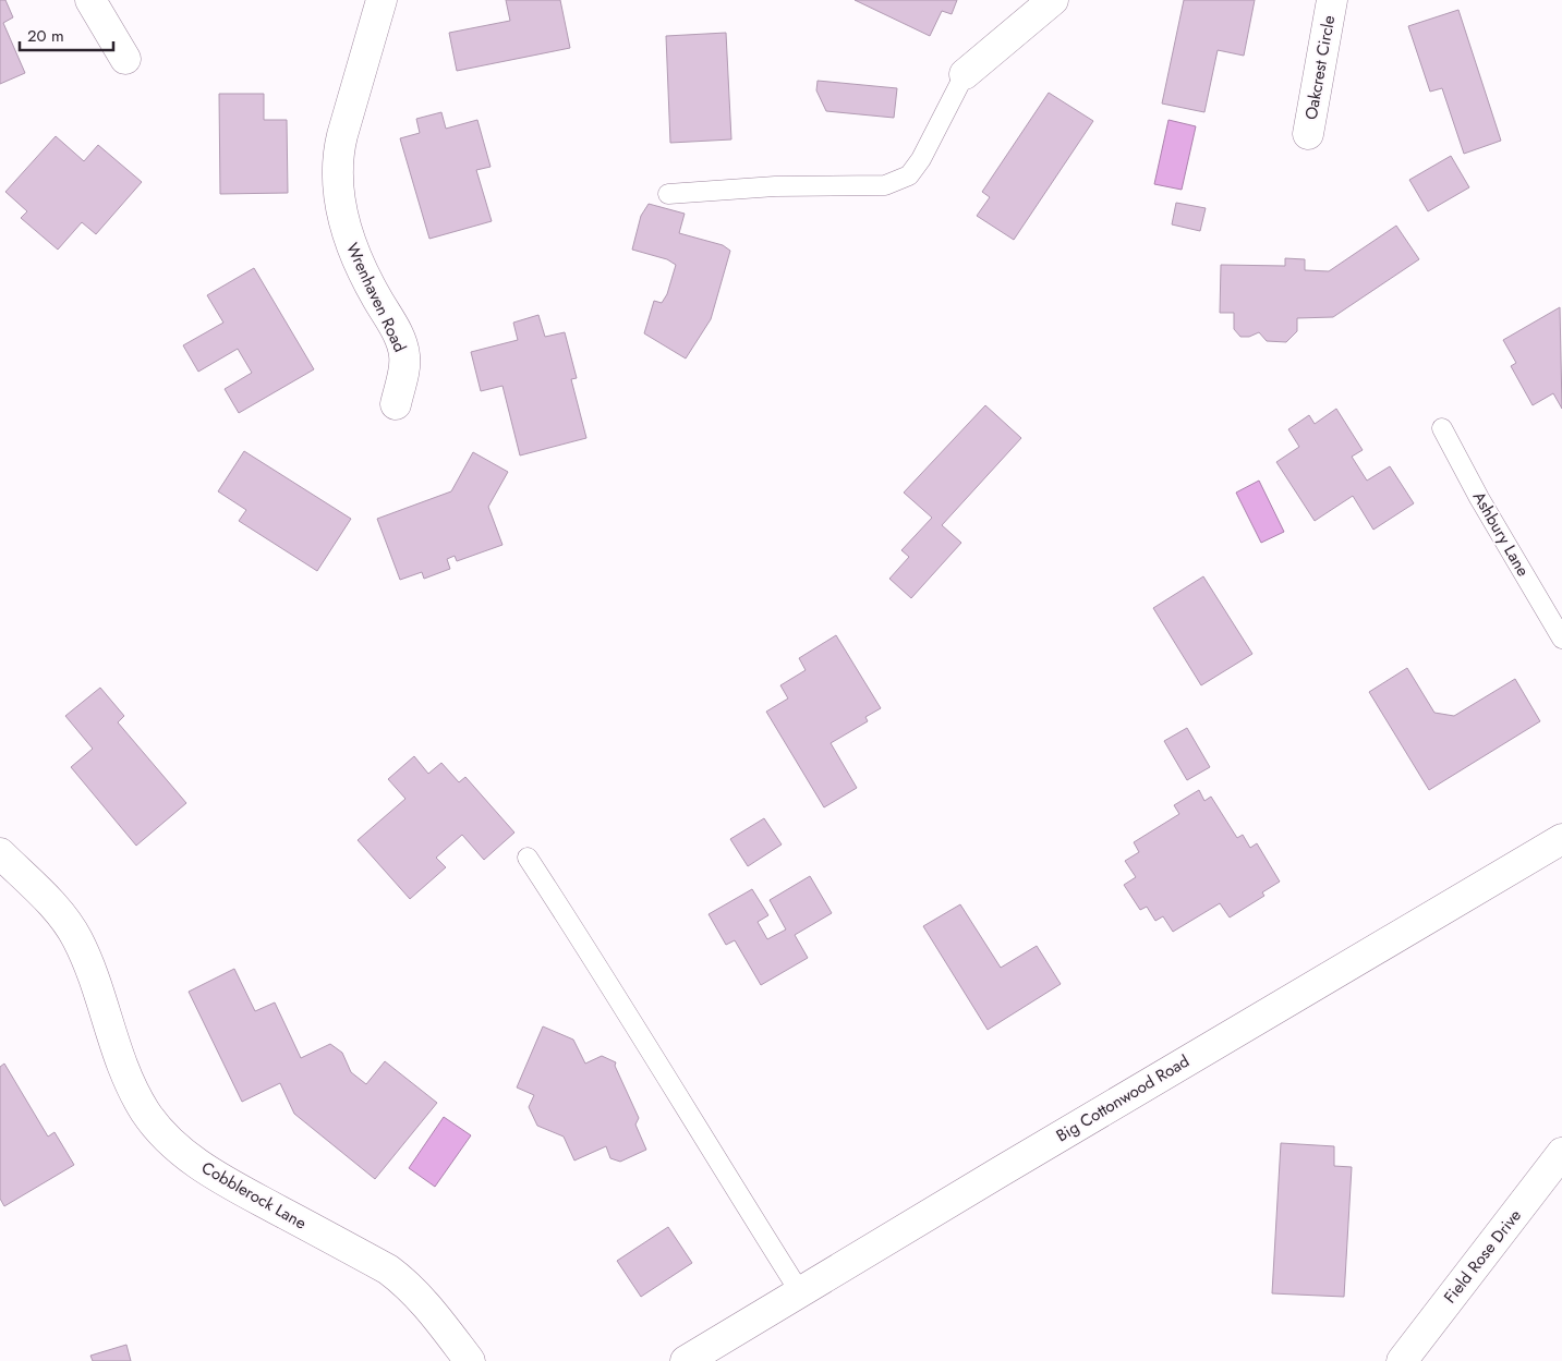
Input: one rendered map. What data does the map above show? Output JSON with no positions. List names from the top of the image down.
{
  "streets": {
    "street": [
      "Oakcrest Circle",
      "Wrenhaven Road",
      "Big Cottonwood Road",
      "Cobblerock Lane",
      "Field Rose Drive"
    ],
    "lane": ["Ashbury Lane"]
  },
  "scale_bar": "20 m"
}
